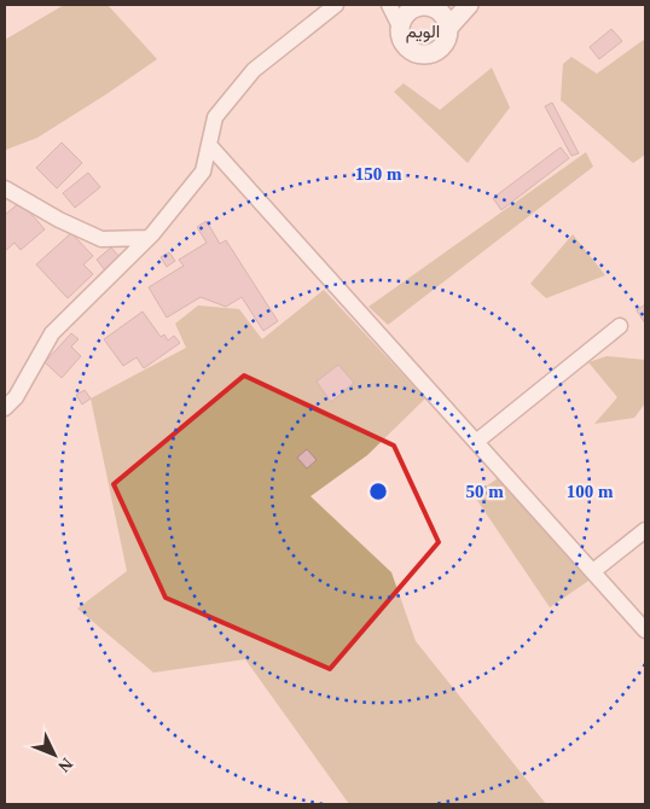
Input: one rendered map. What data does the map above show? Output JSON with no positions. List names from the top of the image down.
{
  "districts": ["الويم"],
  "north": "bottom right",
  "rings": ["150 m", "50 m", "100 m"]
}
